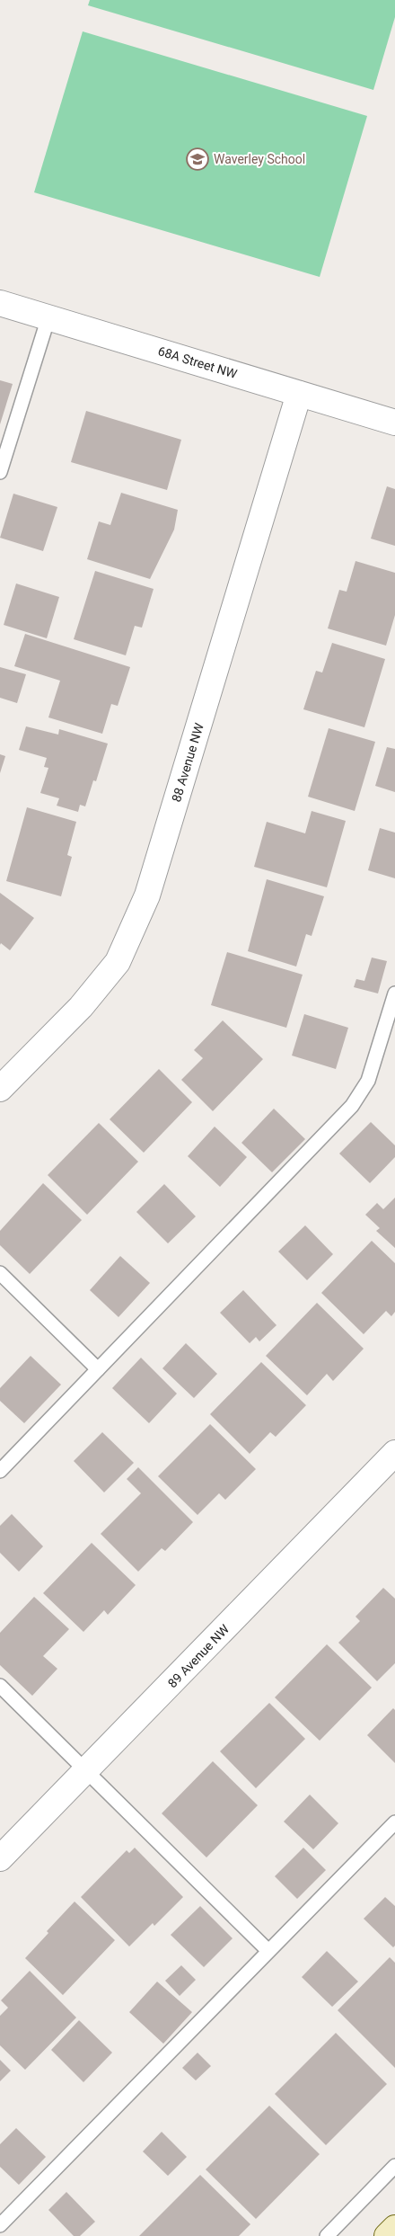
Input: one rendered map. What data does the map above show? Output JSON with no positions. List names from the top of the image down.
{
  "streets": {
    "street": ["68A Street NW", "88 Avenue NW", "89 Avenue NW"]
  },
  "crossings": [
    ["68A Street NW", "88 Avenue NW"]
  ],
  "places": {
    "school or university": ["Waverley School"]
  }
}
